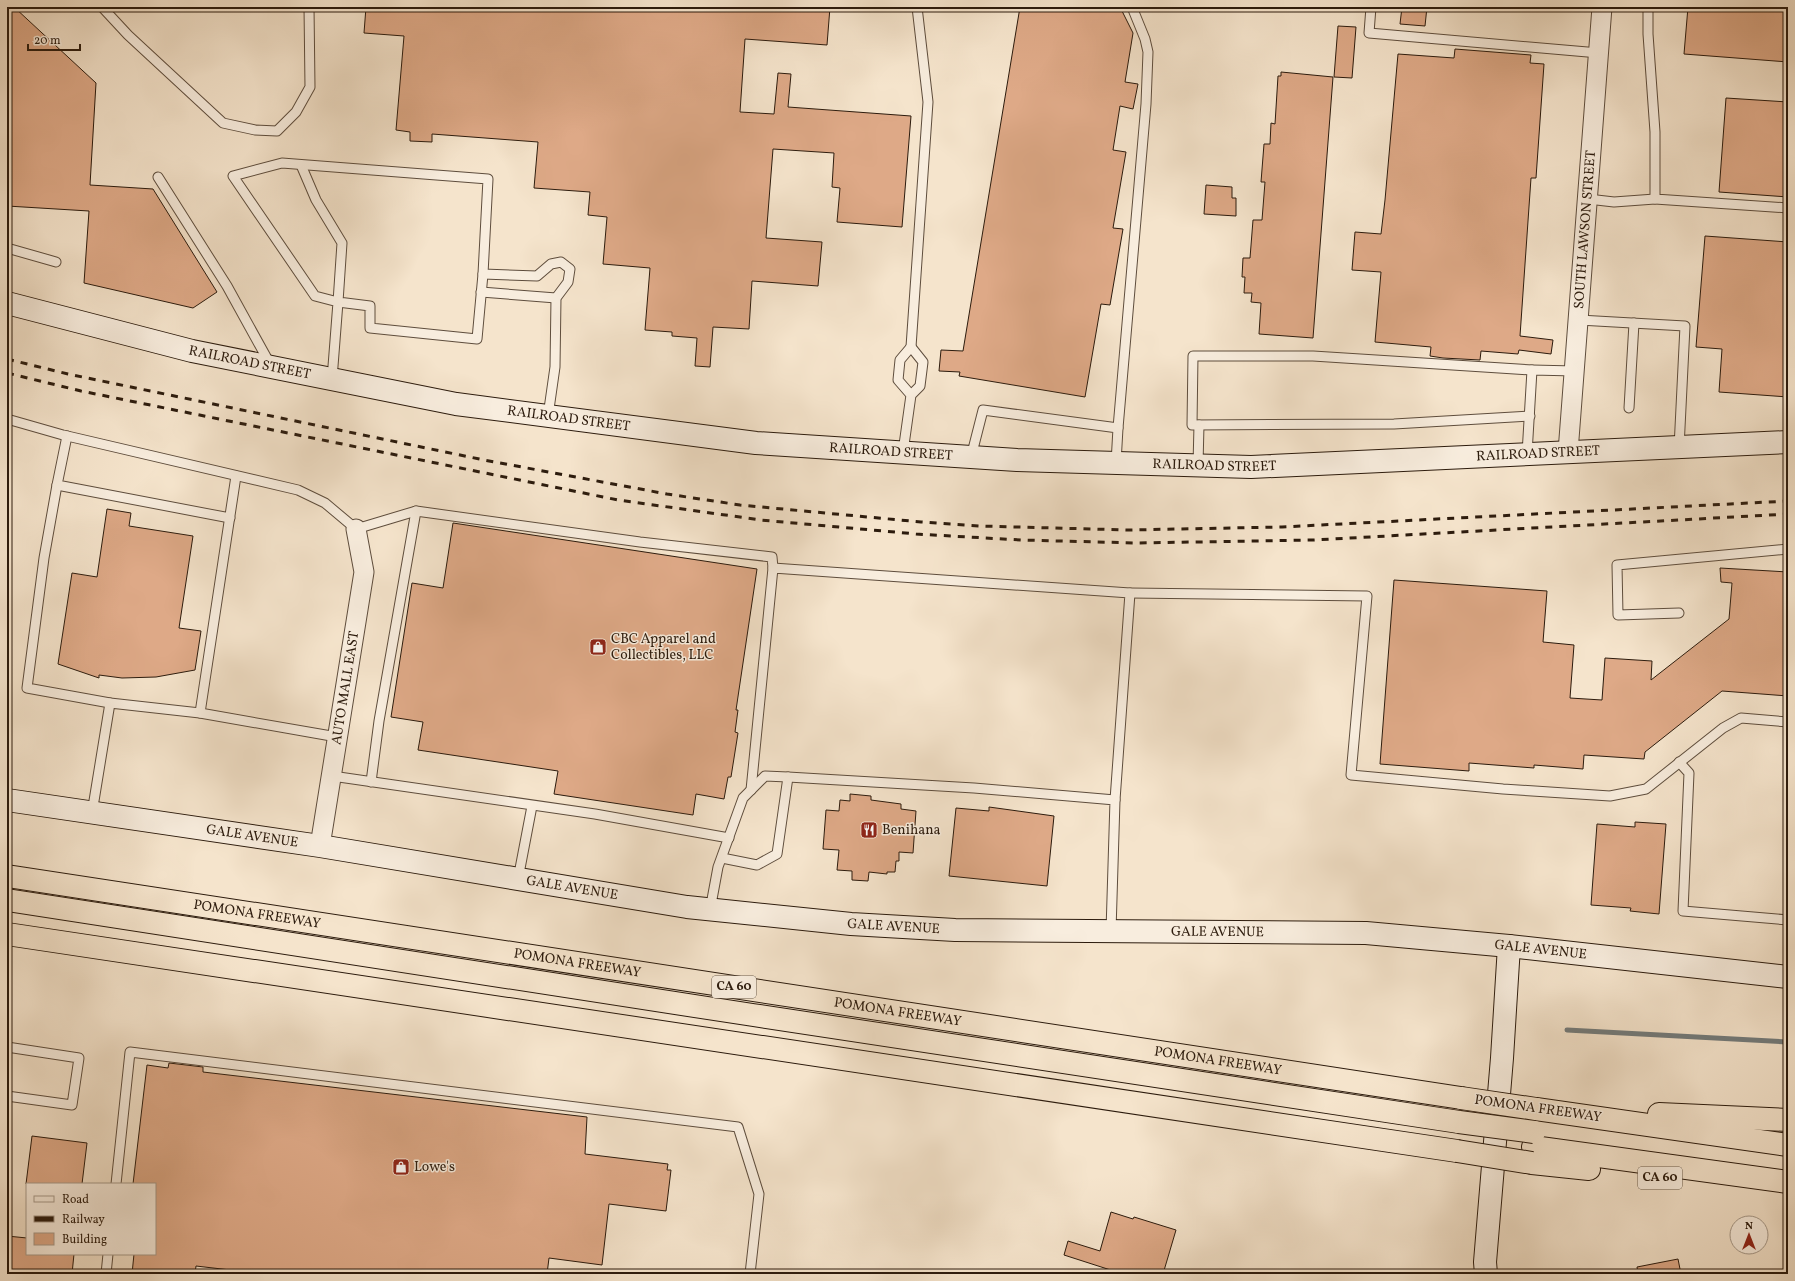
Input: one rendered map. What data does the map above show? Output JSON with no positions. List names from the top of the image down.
{
  "streets": {
    "highway": ["POMONA FREEWAY", "CA 60"],
    "street": [
      "SOUTH LAWSON STREET",
      "RAILROAD STREET",
      "AUTO MALL EAST",
      "GALE AVENUE"
    ]
  },
  "crossings": [
    ["SOUTH LAWSON STREET", "RAILROAD STREET"],
    ["AUTO MALL EAST", "GALE AVENUE"]
  ],
  "places": {
    "shop": ["CBC Apparel and Collectibles, LLC", "Lowe's"],
    "restaurant": ["Benihana"]
  },
  "legend": ["Road", "Railway", "Building"],
  "scale_bar": "20 m",
  "north": "top"
}
